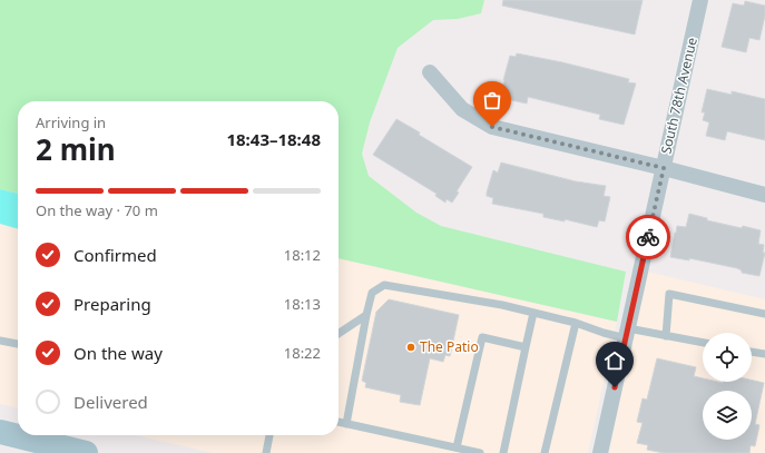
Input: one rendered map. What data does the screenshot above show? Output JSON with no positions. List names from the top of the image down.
{
  "streets": {
    "street": ["South 78th Avenue"]
  },
  "places": ["The Patio"],
  "page": {
    "heading": ["2 min", "Arriving in", "18:43–18:48"],
    "bar": "On the way · 70 m",
    "list": [
      ["Confirmed", "18:12"],
      ["Preparing", "18:13"],
      ["On the way", "18:22"],
      "Delivered"
    ]
  }
}
